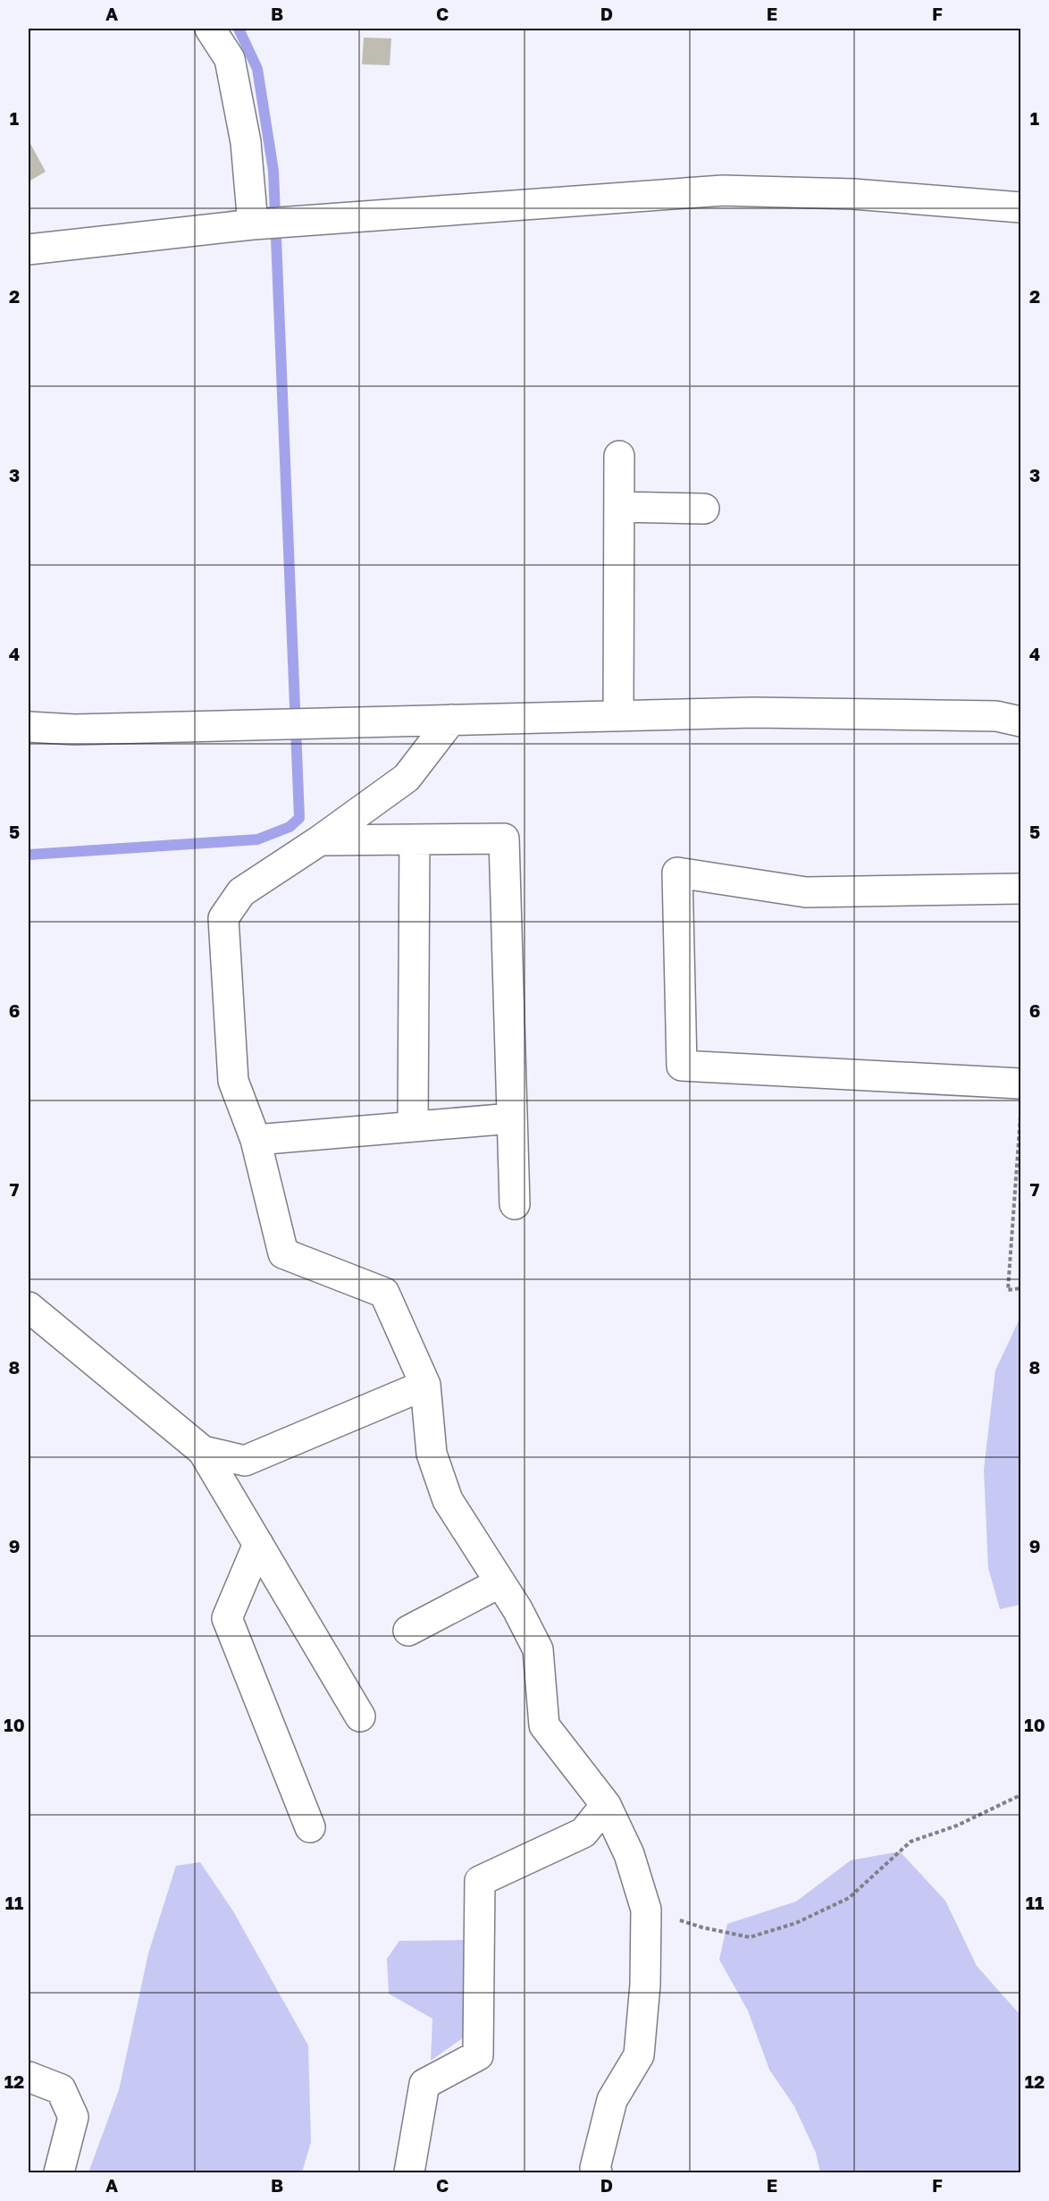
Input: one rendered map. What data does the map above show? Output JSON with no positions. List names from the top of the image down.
{
  "grid": {
    "columns": [
      "A",
      "B",
      "C",
      "D",
      "E",
      "F"
    ],
    "rows": [
      "1",
      "2",
      "3",
      "4",
      "5",
      "6",
      "7",
      "8",
      "9",
      "10",
      "11",
      "12"
    ]
  }
}
